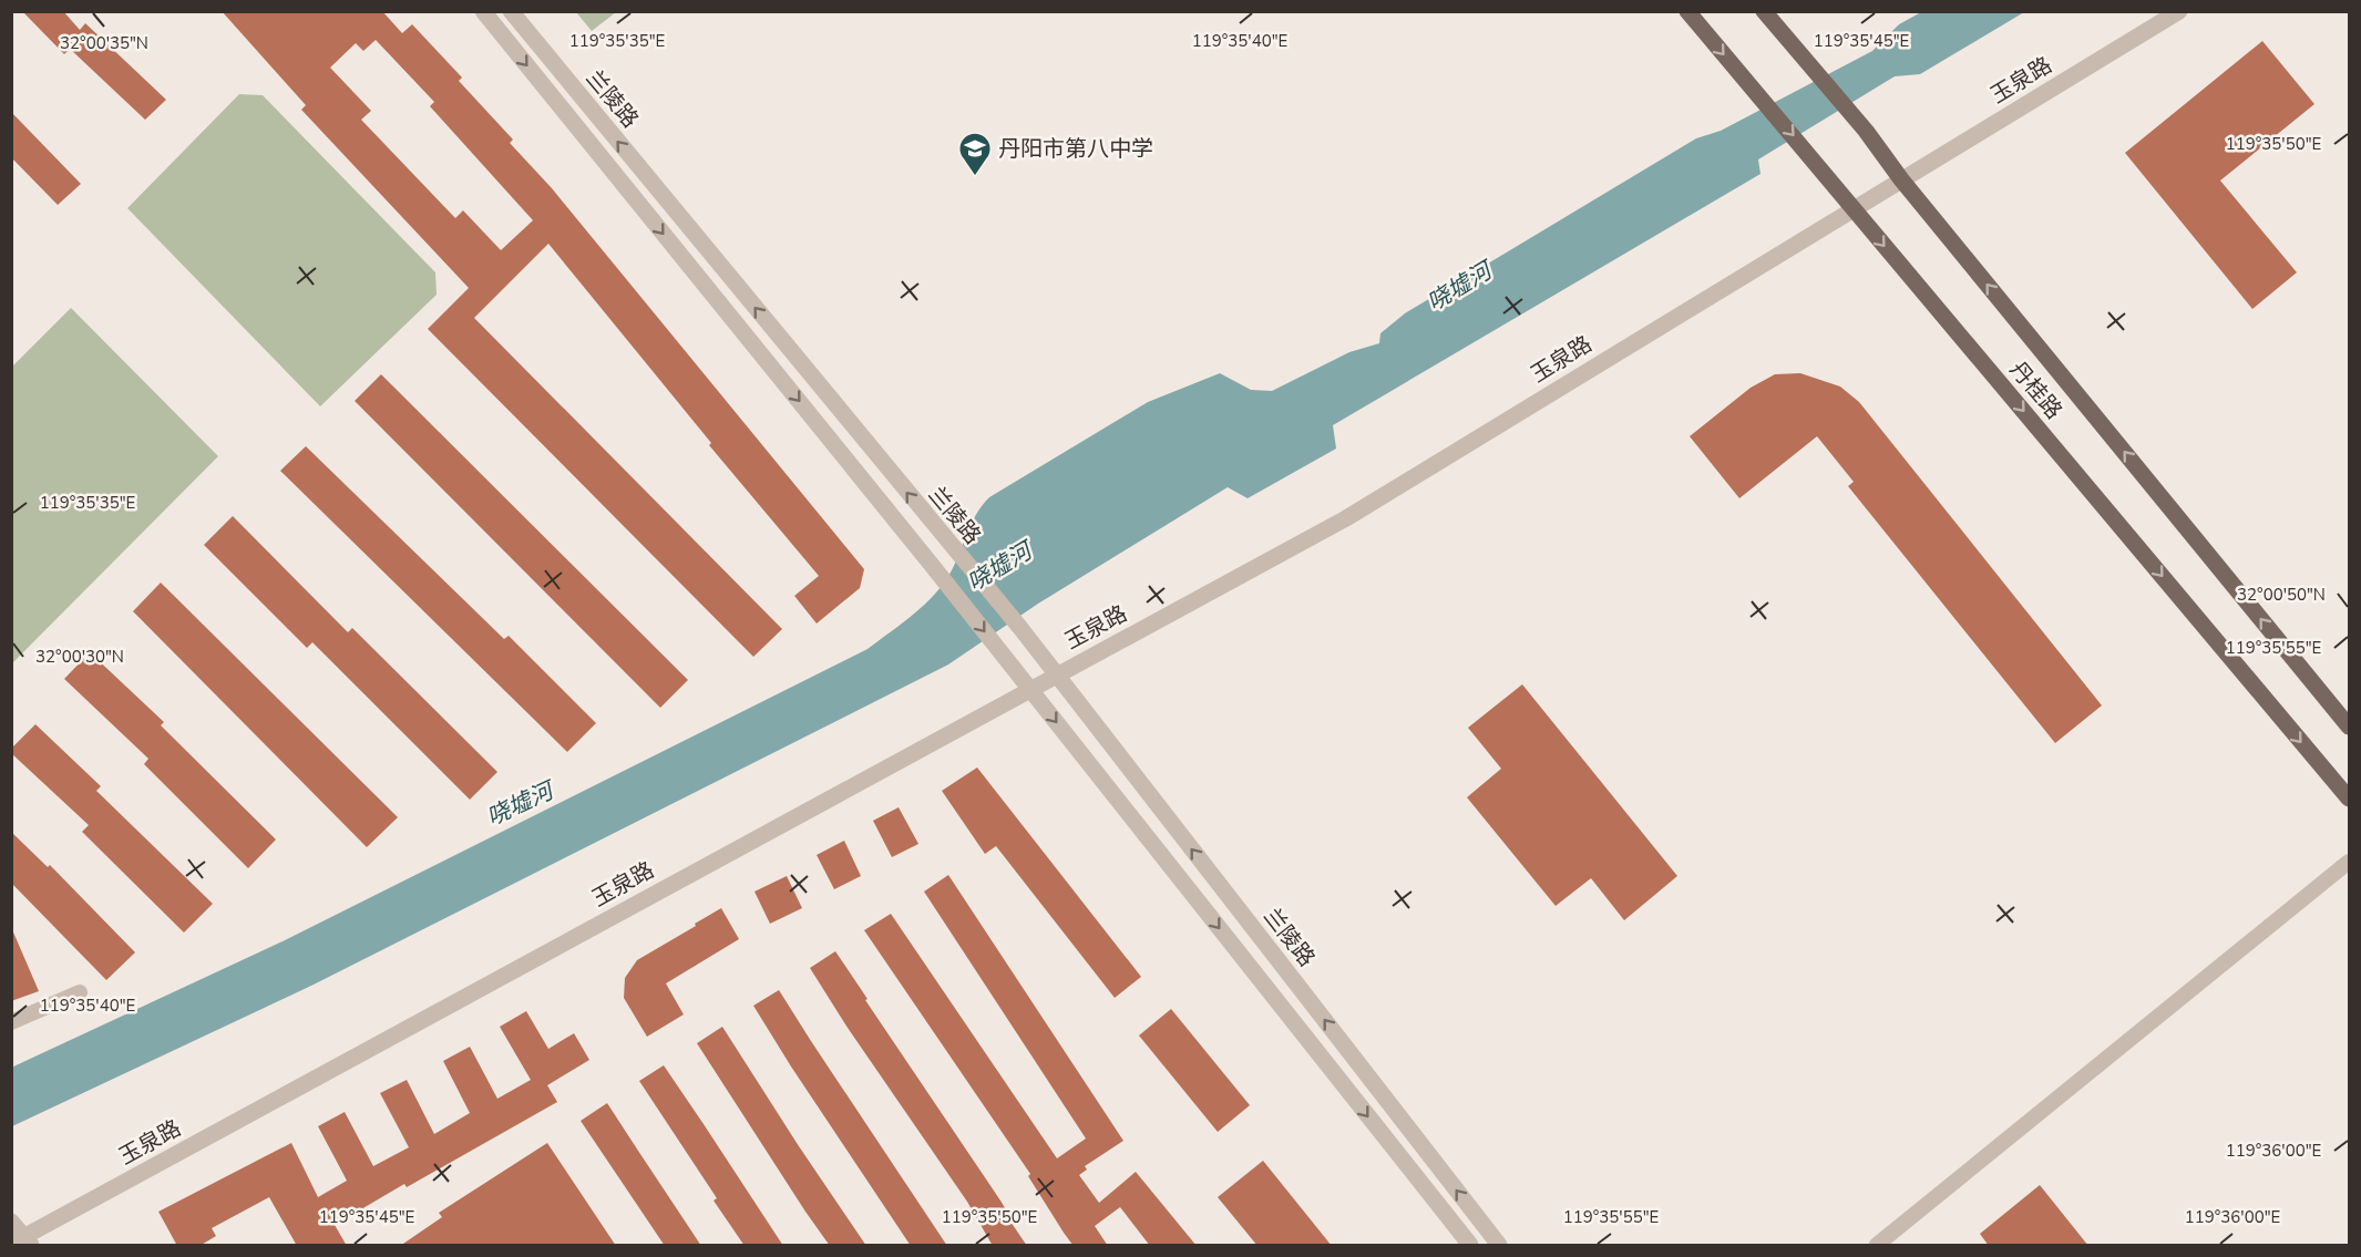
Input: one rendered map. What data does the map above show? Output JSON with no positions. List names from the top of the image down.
{
  "streets": {
    "main road": ["丹桂路"],
    "street": ["玉泉路", "兰陵路"]
  },
  "crossings": [
    ["玉泉路", "兰陵路"],
    ["玉泉路", "丹桂路"]
  ],
  "water": ["哓墟河"],
  "places": {
    "school or university": ["丹阳市第八中学"]
  },
  "coordinates": [
    "119°35'40\"E",
    "119°35'35\"E",
    "119°35'45\"E",
    "32°00'35\"N",
    "119°35'50\"E",
    "32°00'50\"N",
    "119°35'55\"E",
    "32°00'30\"N",
    "119°36'00\"E"
  ]
}
